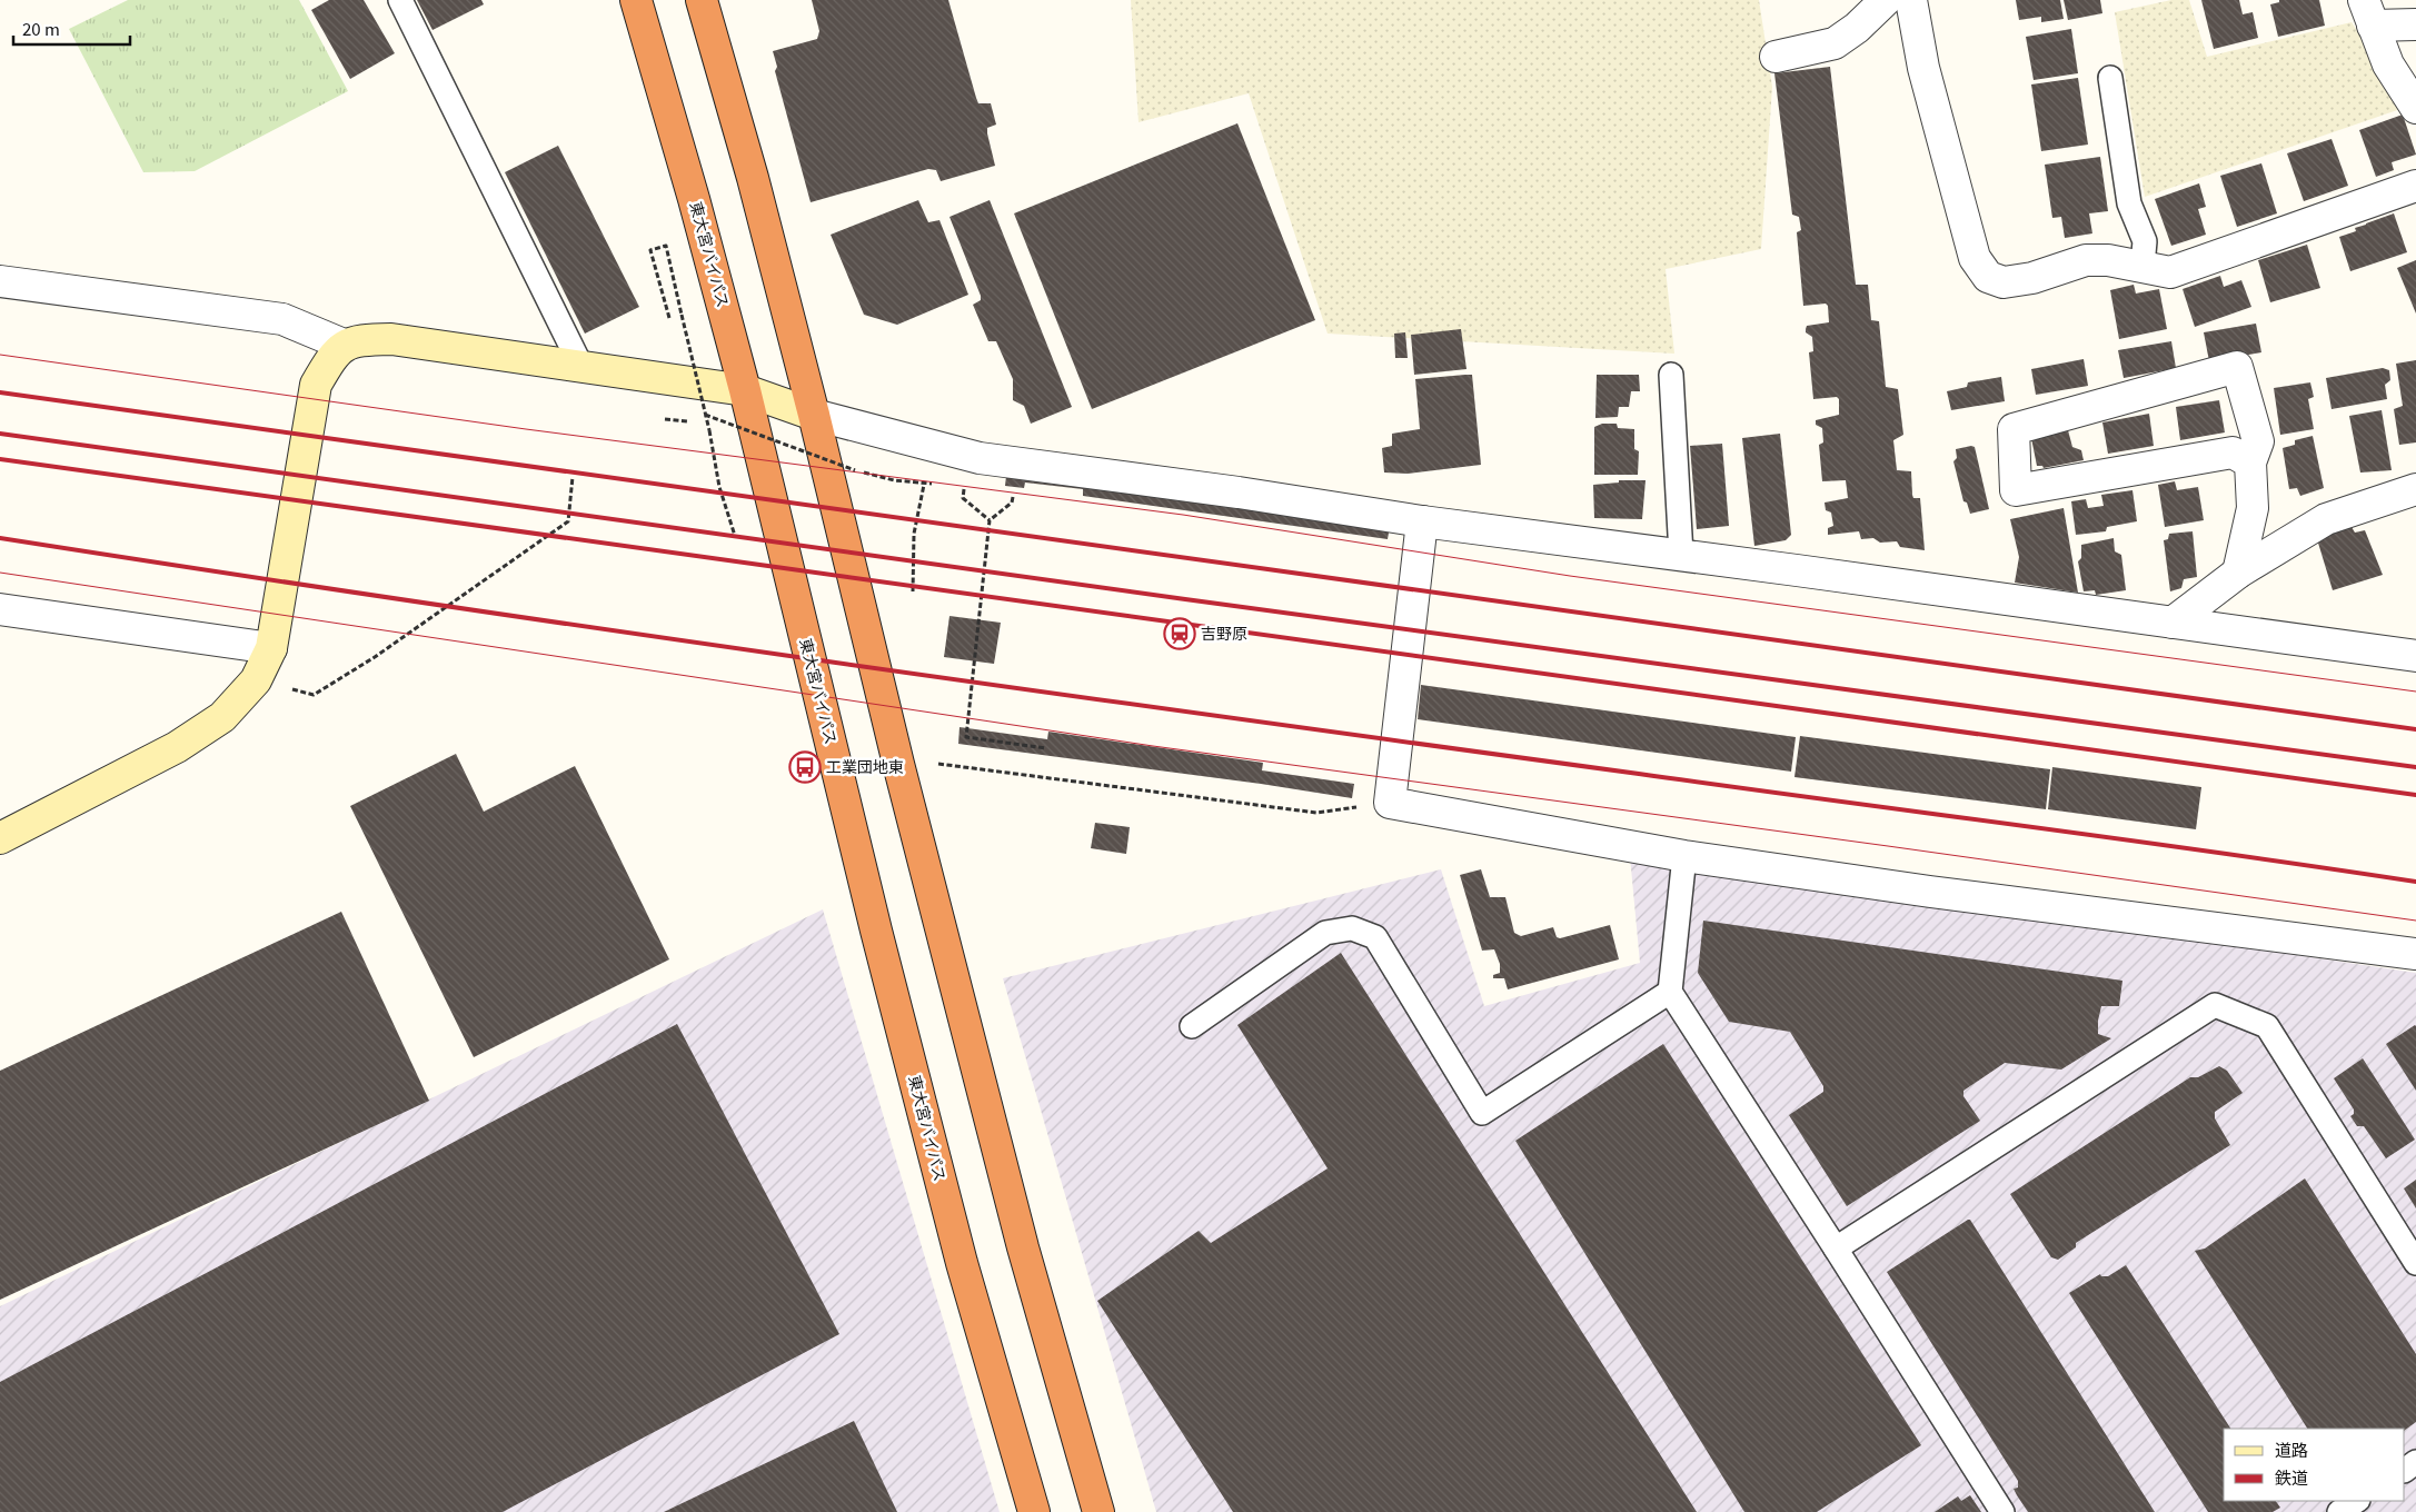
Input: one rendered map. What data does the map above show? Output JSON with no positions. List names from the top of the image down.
{
  "streets": {
    "highway": ["東大宮バイパス"]
  },
  "places": {
    "station": ["吉野原"],
    "bus stop": ["工業団地東"]
  },
  "legend": ["道路", "鉄道"],
  "scale_bar": "20 m"
}
